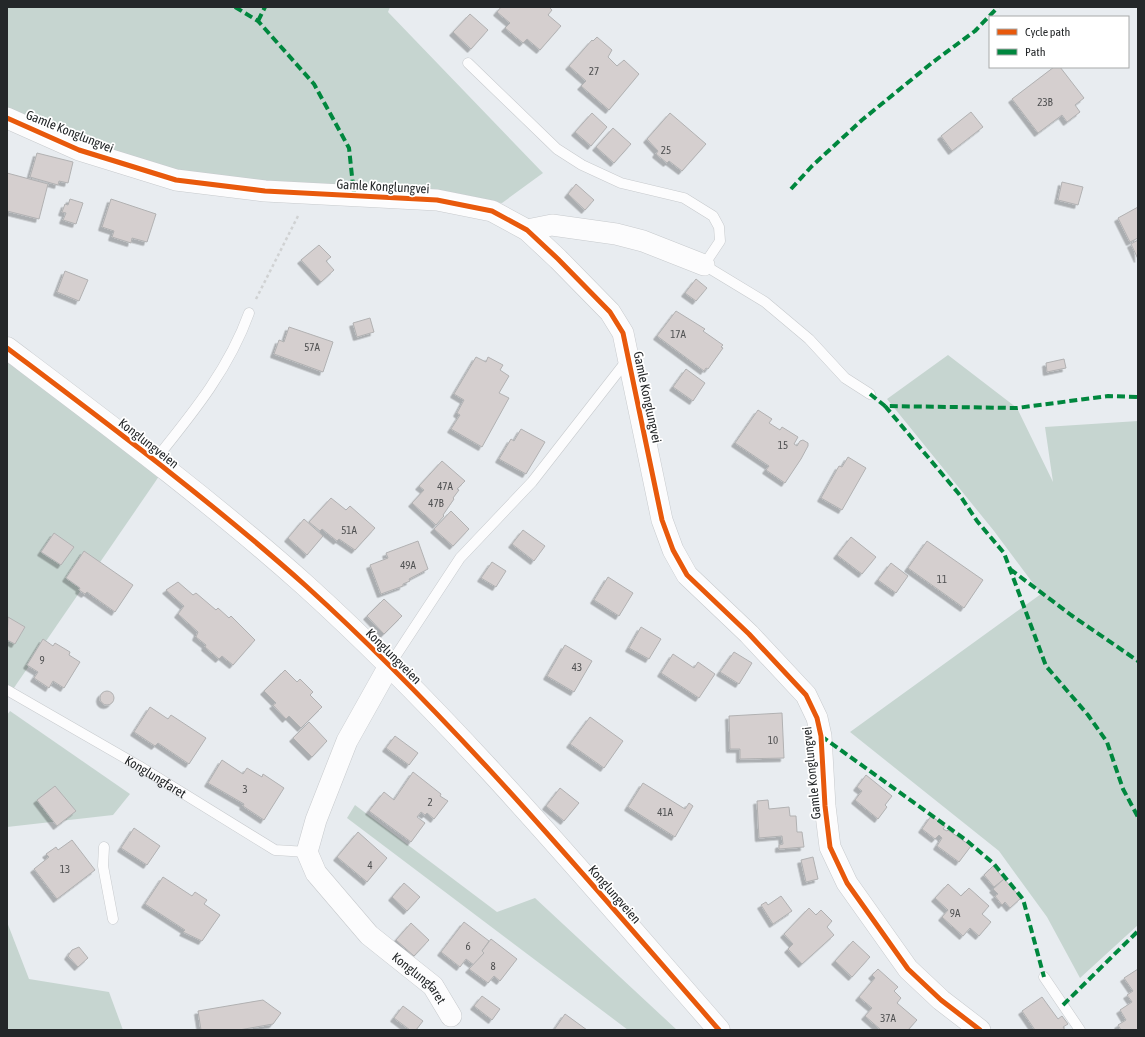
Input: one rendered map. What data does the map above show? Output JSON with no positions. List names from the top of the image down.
{
  "streets": {
    "street": ["Gamle Konglungvei", "Konglungveien", "Konglungfaret"]
  },
  "house_numbers": [
    "27",
    "23B",
    "25",
    "17A",
    "57A",
    "15",
    "47A",
    "47B",
    "51A",
    "49A",
    "11",
    "9",
    "43",
    "10",
    "3",
    "2",
    "41A",
    "4",
    "13",
    "9A",
    "6",
    "8",
    "37A"
  ],
  "legend": ["Cycle path", "Path"]
}
